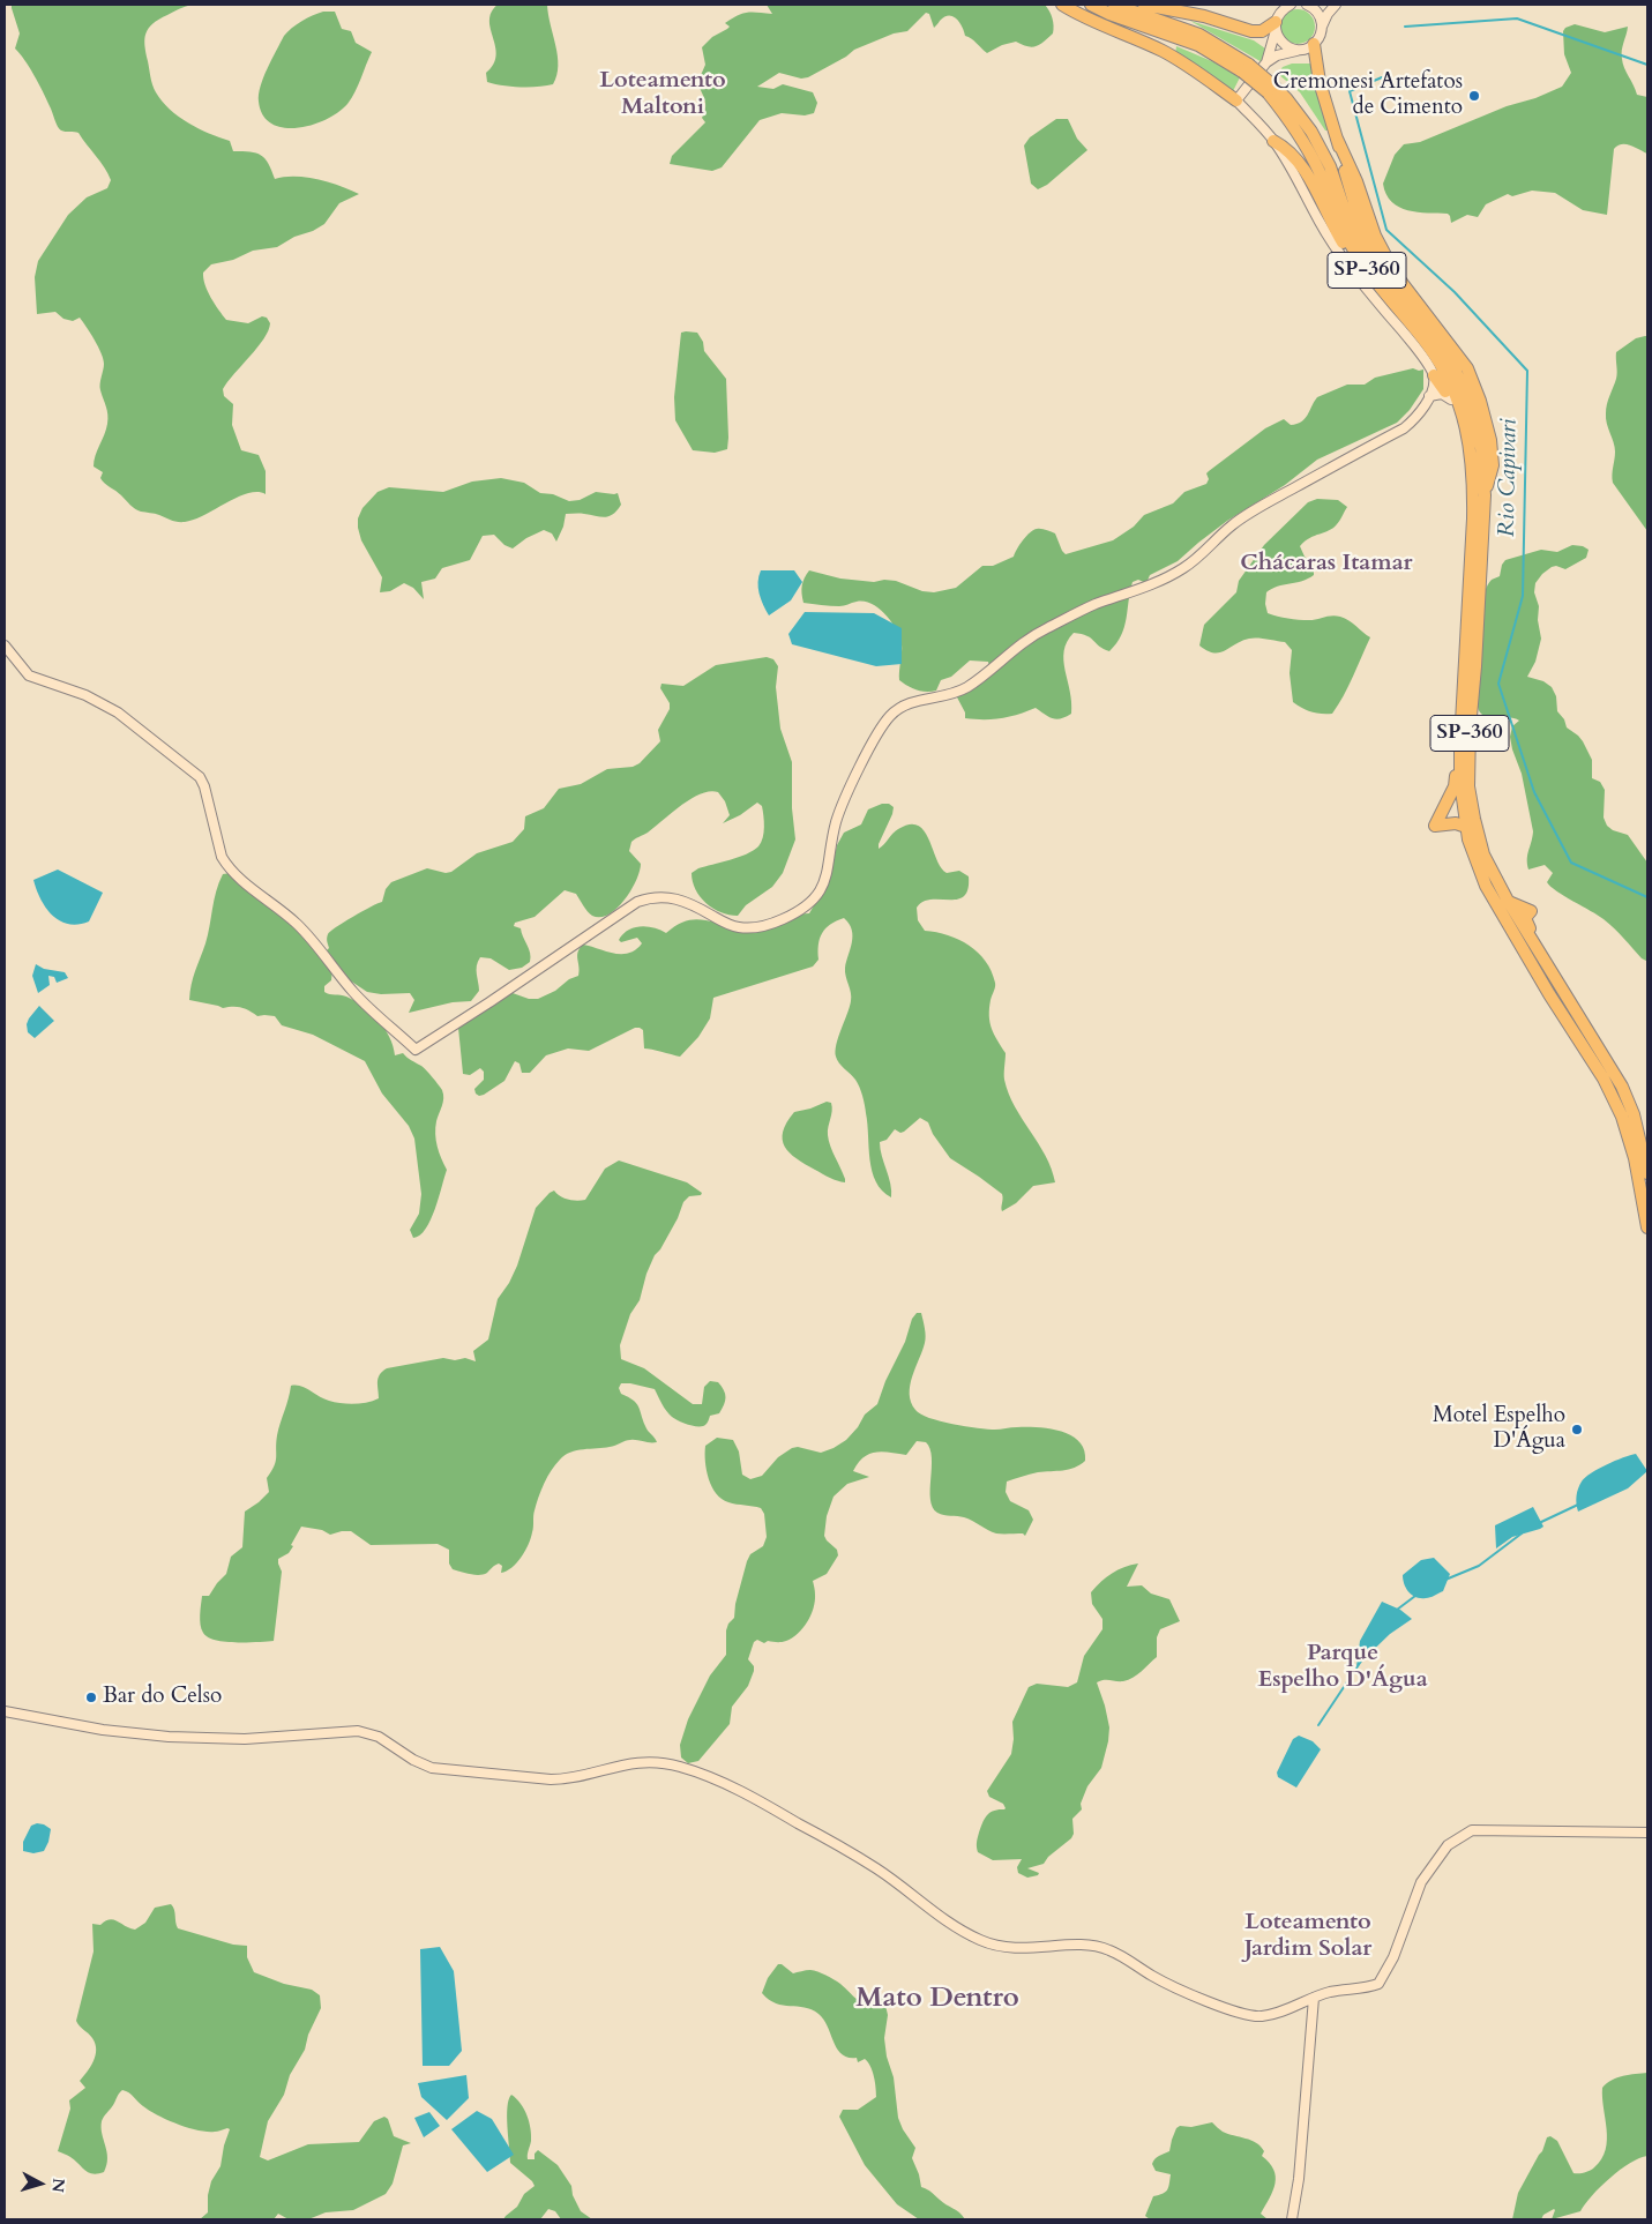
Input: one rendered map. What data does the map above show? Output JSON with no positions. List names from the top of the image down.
{
  "streets": {
    "highway": ["SP-360"]
  },
  "districts": [
    "Loteamento Maltoni",
    "Chácaras Itamar",
    "Parque Espelho D'Água",
    "Loteamento Jardim Solar",
    "Mato Dentro"
  ],
  "water": ["Rio Capivari"],
  "places": ["Cremonesi Artefatos de Cimento", "Motel Espelho D'Água", "Bar do Celso"],
  "north": "right"
}
